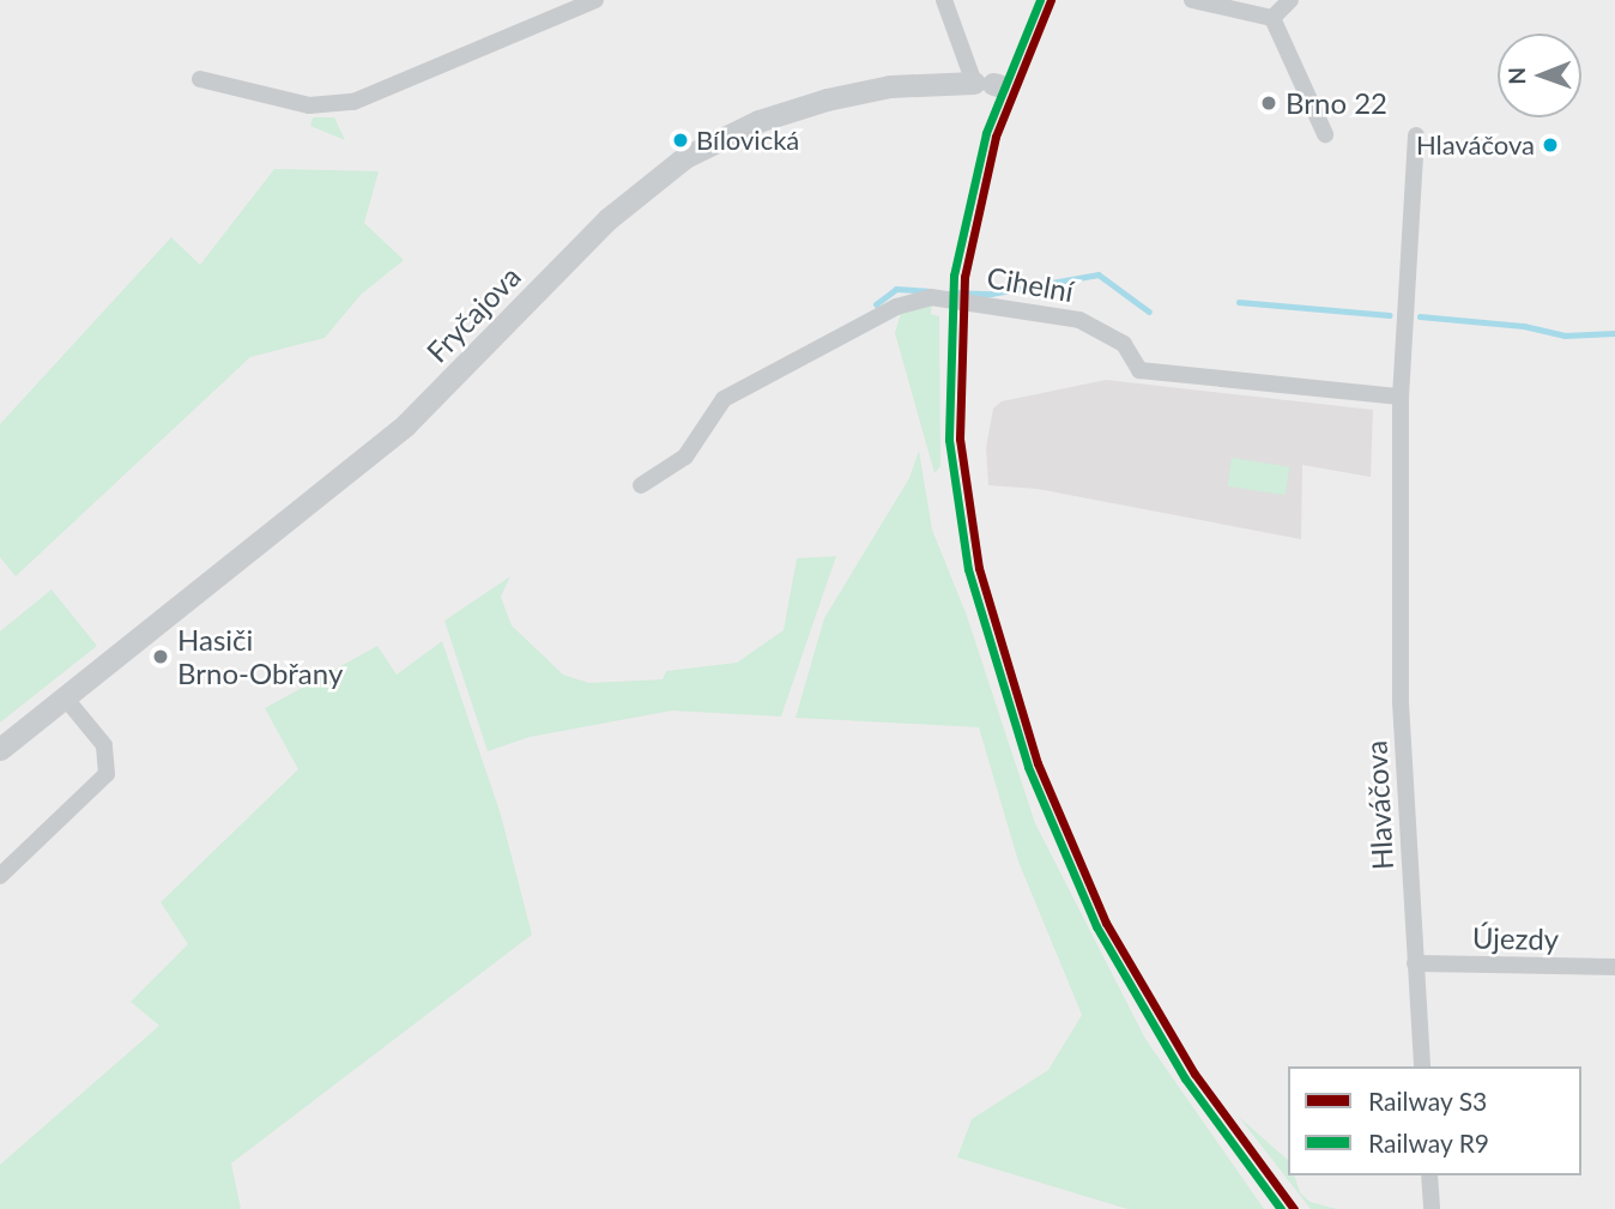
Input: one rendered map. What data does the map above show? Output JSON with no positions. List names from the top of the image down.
{
  "streets": {
    "main road": ["Fryčajova"],
    "street": ["Cihelní", "Hlaváčova", "Újezdy"]
  },
  "crossings": [
    ["Cihelní", "Hlaváčova"],
    ["Hlaváčova", "Újezdy"]
  ],
  "places": [
    "Brno 22",
    "Bílovická",
    "Hlaváčova",
    "Hasiči Brno-Obřany"
  ],
  "lines": ["rail line S3", "rail line R9"],
  "legend": ["Railway S3", "Railway R9"],
  "north": "left"
}
